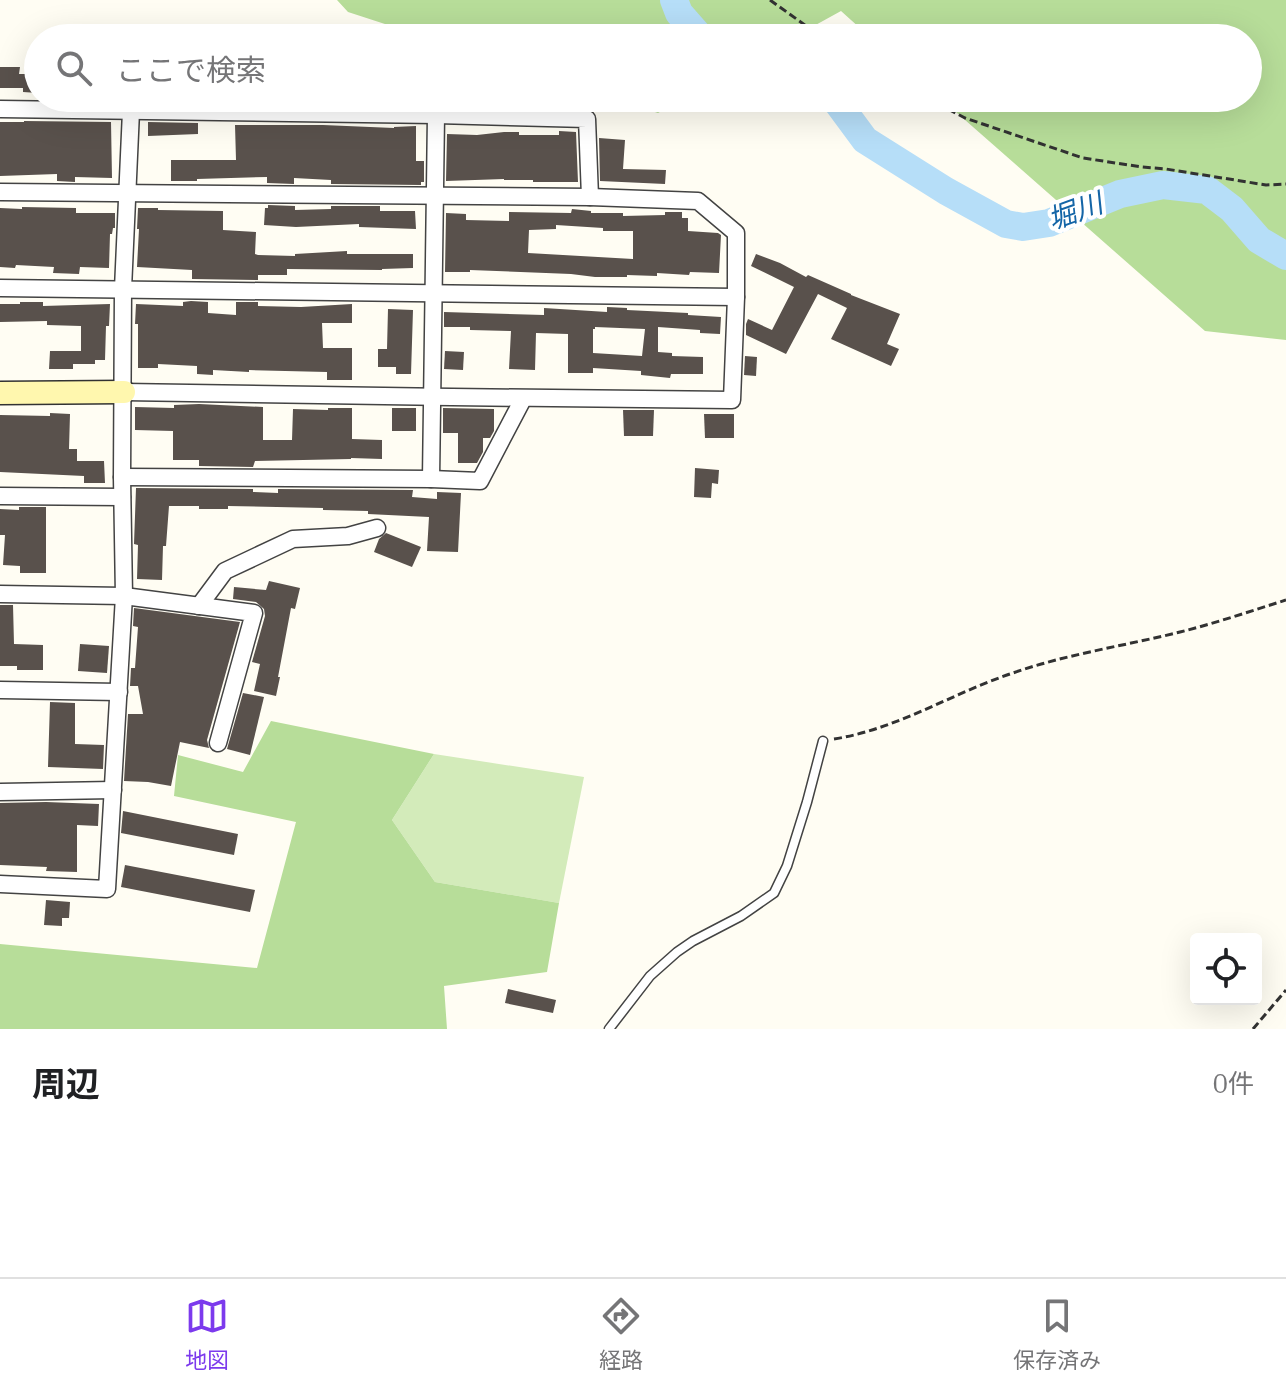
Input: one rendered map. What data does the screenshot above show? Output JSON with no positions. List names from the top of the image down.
{
  "water": ["堀川"],
  "page": {
    "search": "ここで検索",
    "heading": ["周辺", "0件"],
    "nav": ["地図", "経路", "保存済み"]
  }
}
